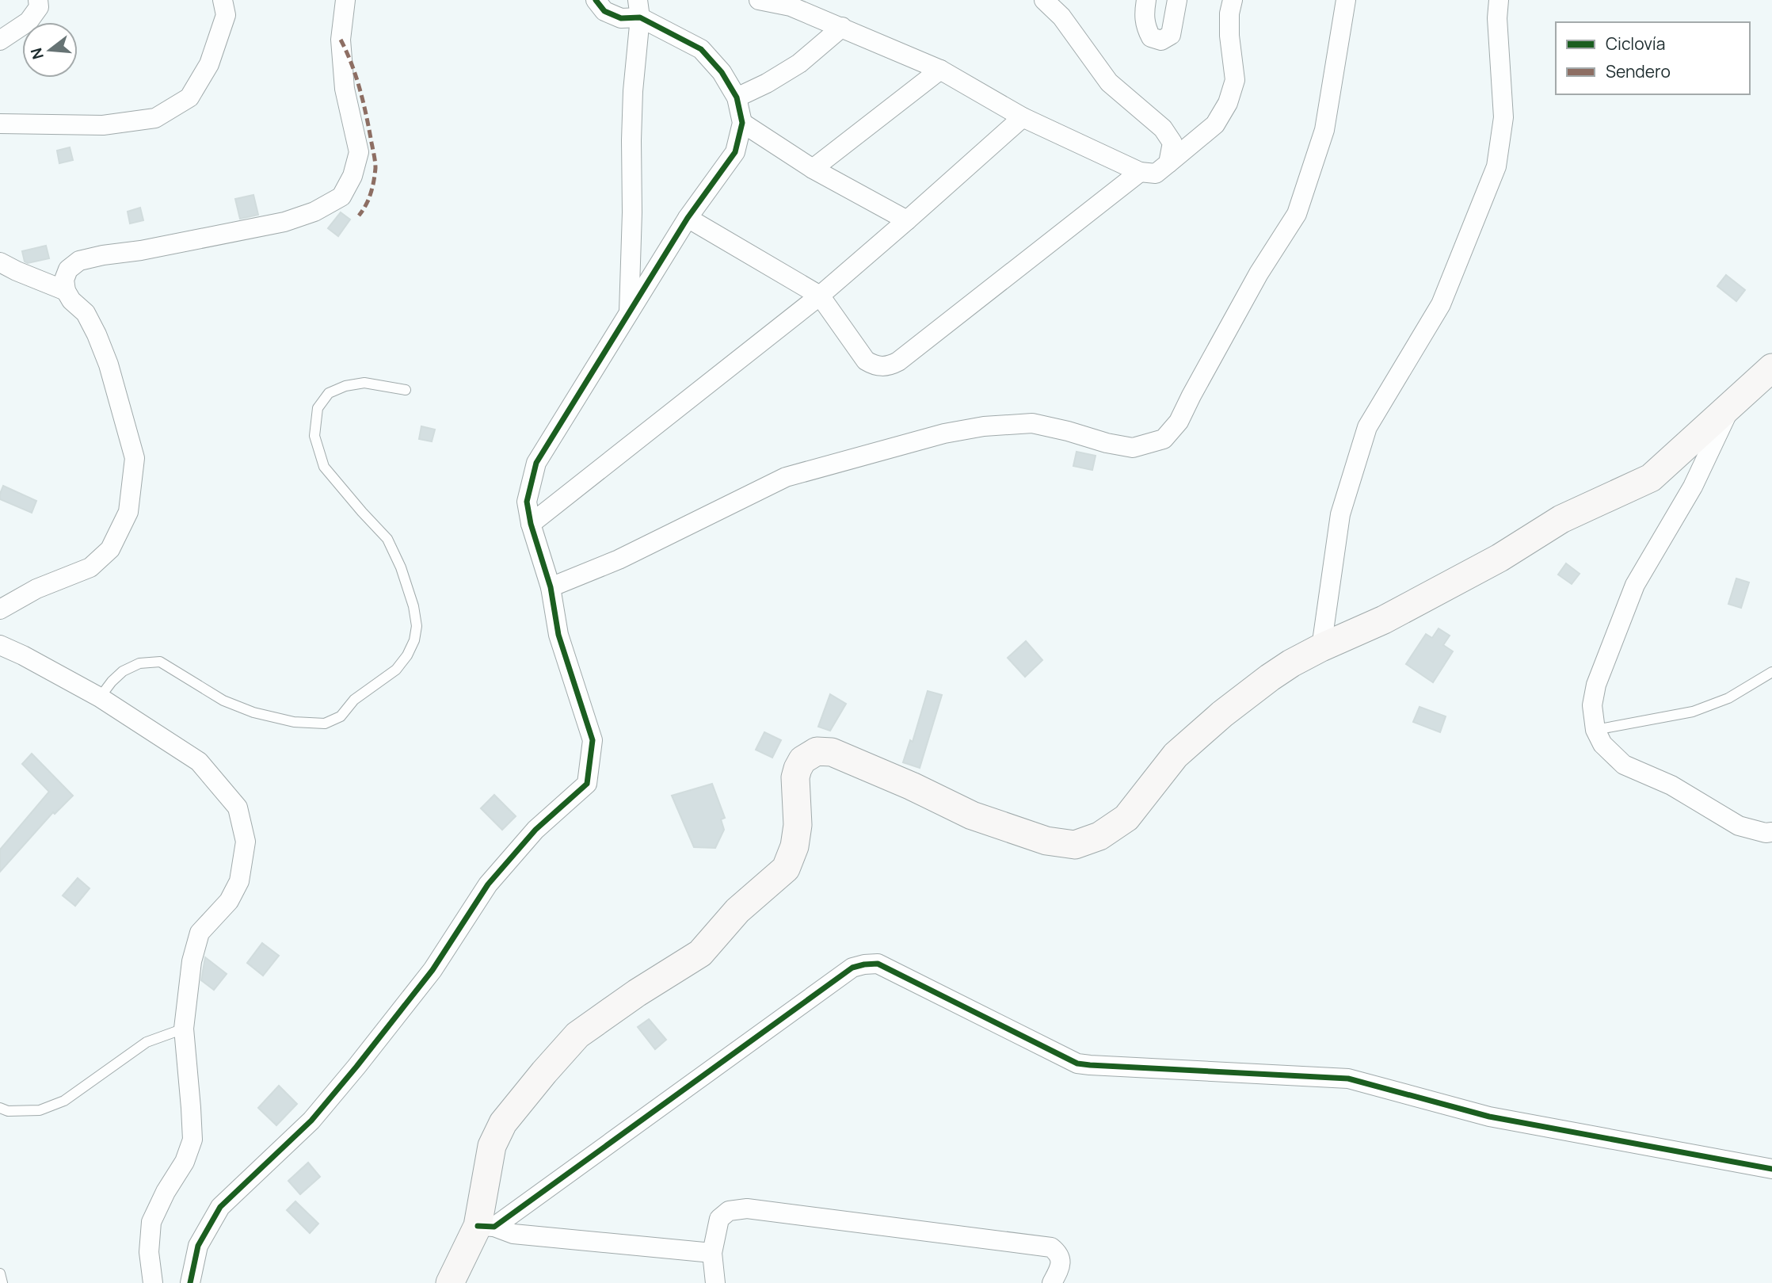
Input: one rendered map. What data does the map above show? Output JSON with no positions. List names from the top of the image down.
{
  "legend": ["Ciclovía", "Sendero"],
  "north": "left"
}
